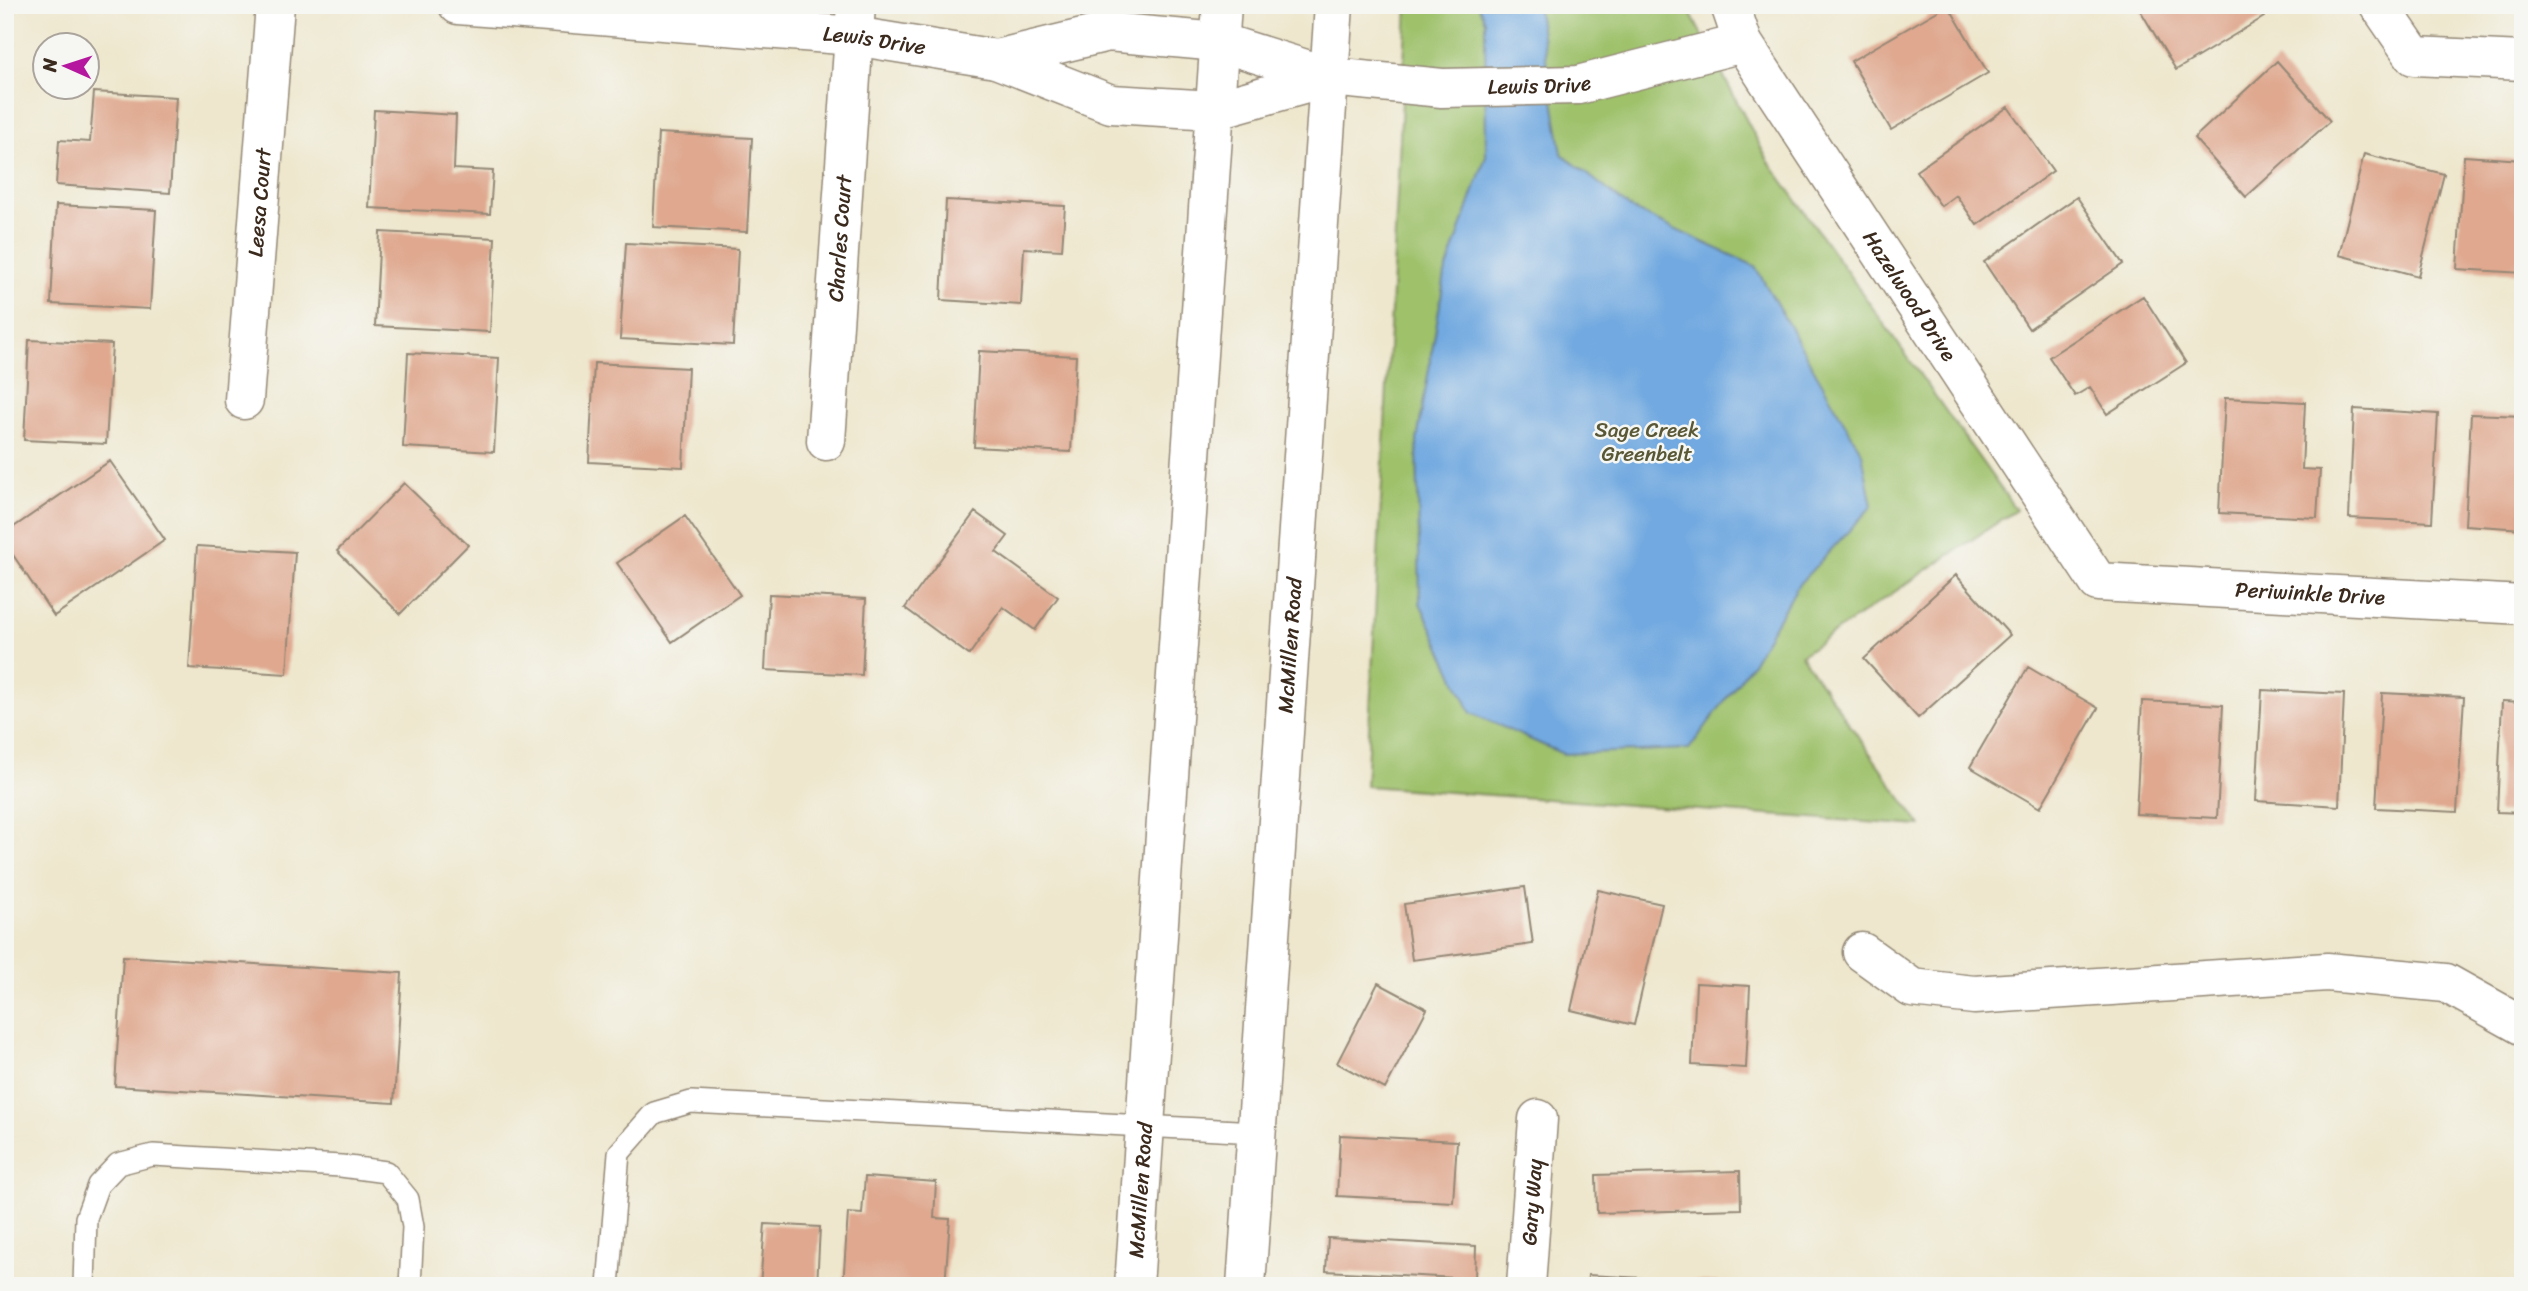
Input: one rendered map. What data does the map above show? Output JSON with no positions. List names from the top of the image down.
{
  "streets": {
    "street": [
      "Lewis Drive",
      "Leesa Court",
      "Charles Court",
      "Hazelwood Drive",
      "Periwinkle Drive",
      "McMillen Road",
      "Gary Way"
    ]
  },
  "crossings": [
    ["Lewis Drive", "Charles Court"],
    ["Lewis Drive", "Hazelwood Drive"],
    ["Lewis Drive", "McMillen Road"],
    ["Hazelwood Drive", "Periwinkle Drive"]
  ],
  "parks": ["Sage Creek Greenbelt"],
  "north": "left"
}
